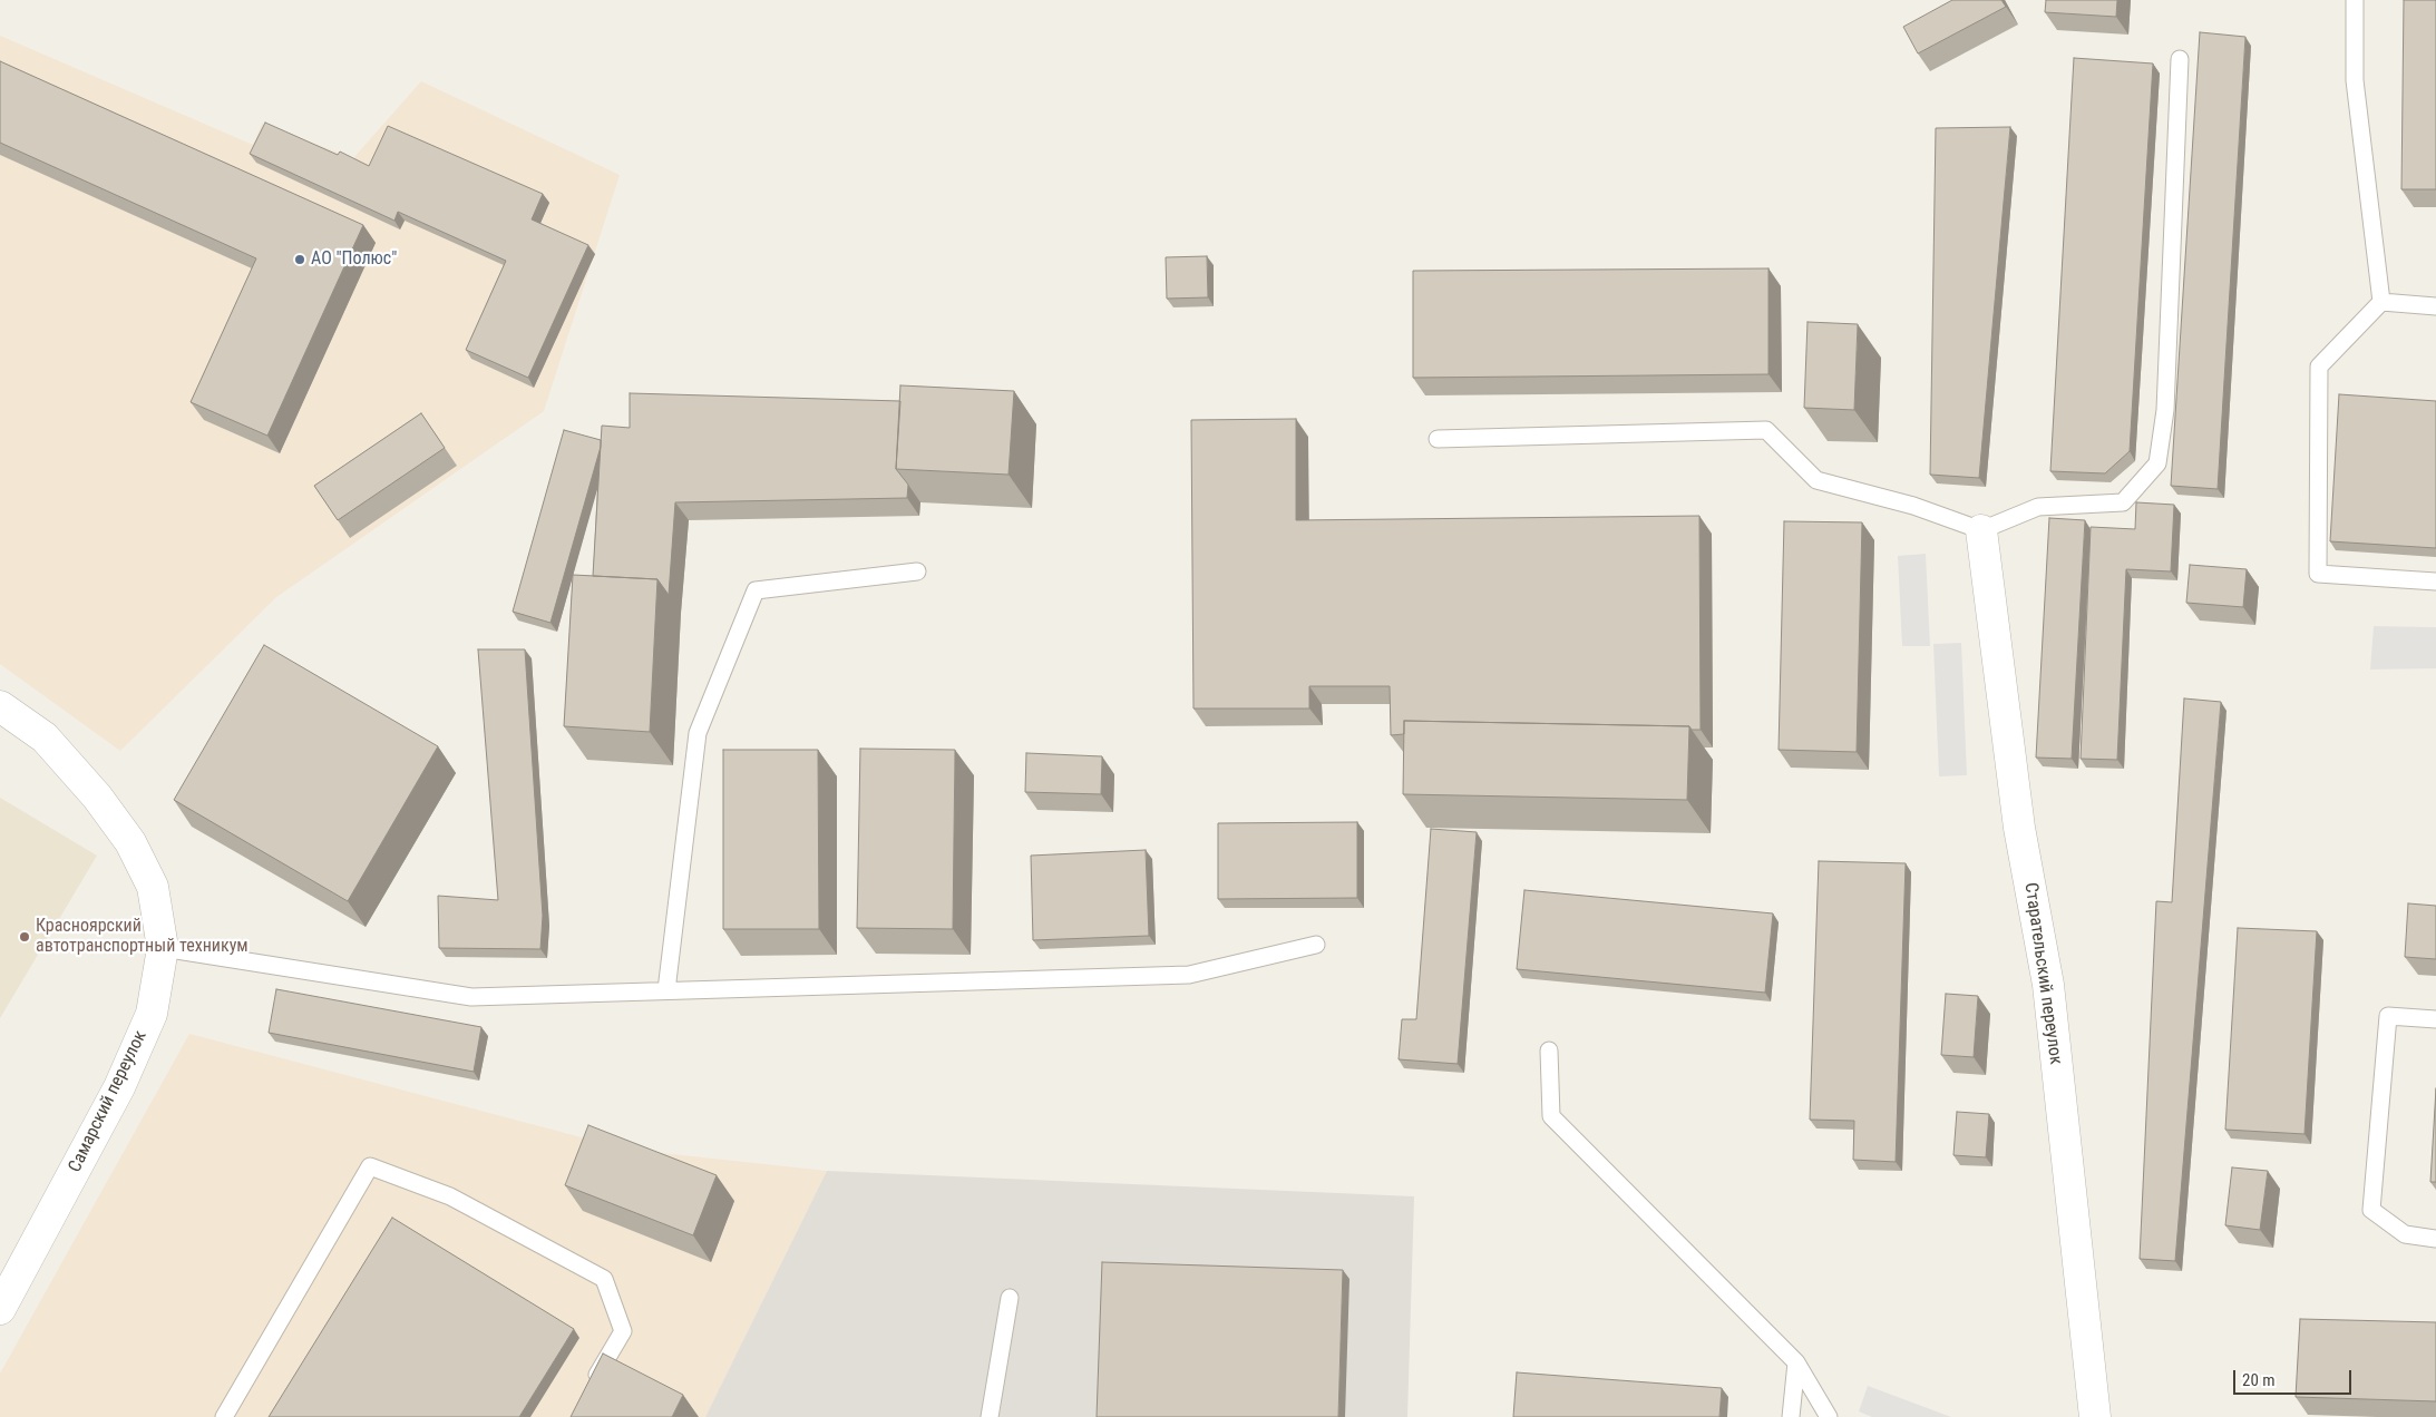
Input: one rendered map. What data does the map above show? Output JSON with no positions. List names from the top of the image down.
{
  "streets": {
    "street": ["Старательский переулок", "Самарский переулок"]
  },
  "places": ["АО \"Полюс\"", "Красноярский автотранспортный техникум"],
  "scale_bar": "20 m"
}
